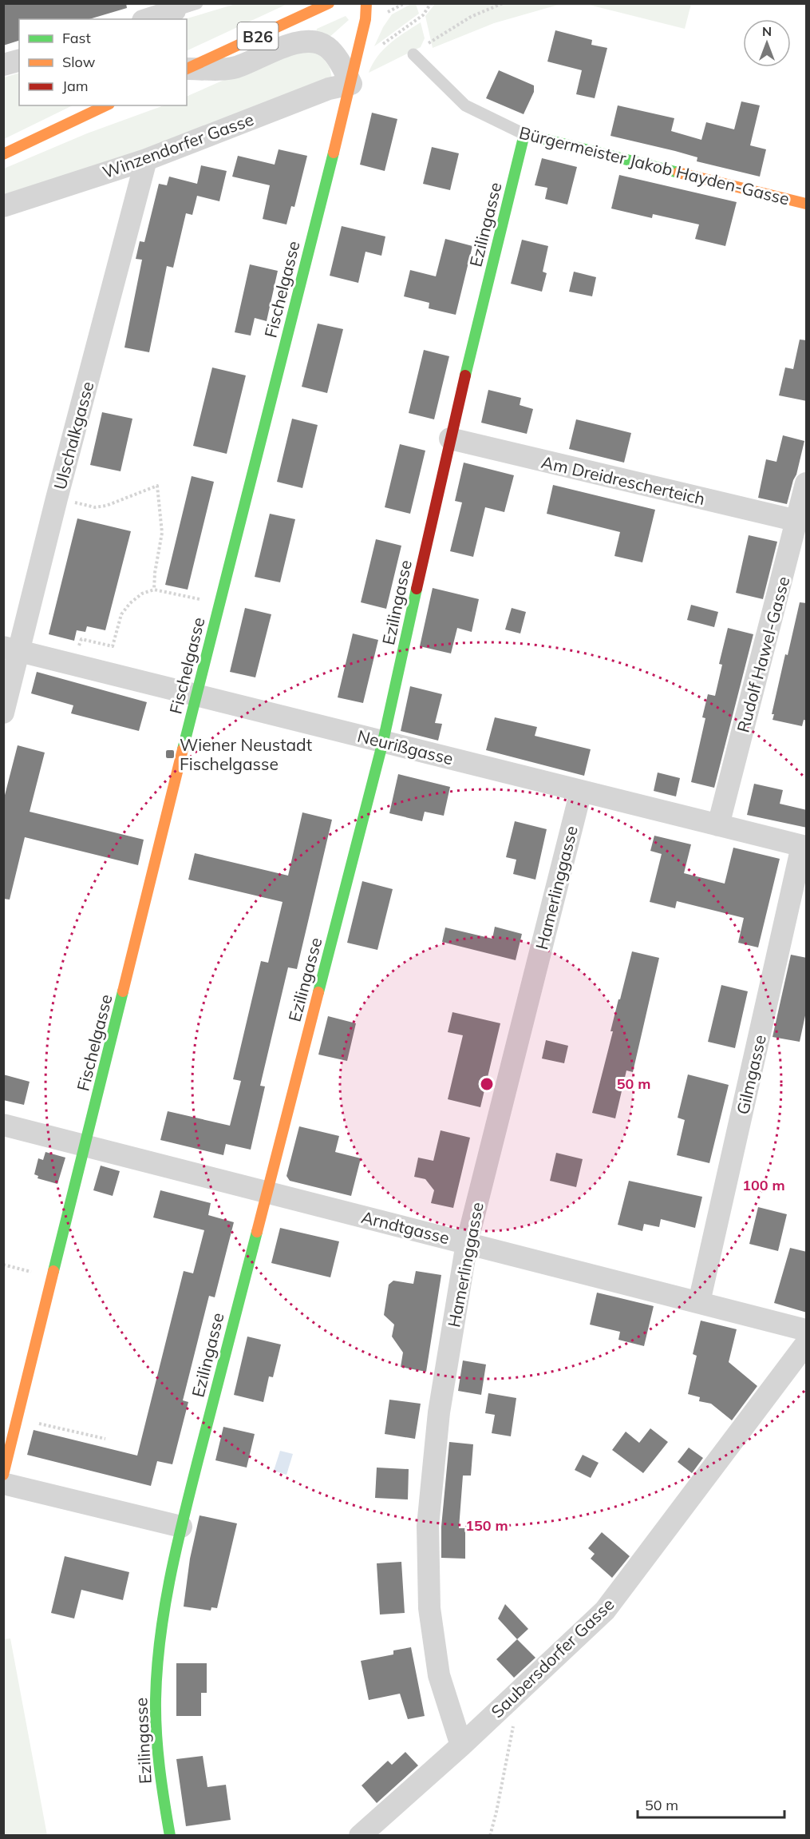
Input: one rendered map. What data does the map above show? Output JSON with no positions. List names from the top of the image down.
{
  "streets": {
    "street": [
      "B26",
      "Winzendorfer Gasse",
      "Bürgermeister Jakob Hayden-Gasse",
      "Ezilingasse",
      "Fischelgasse",
      "Ulschalkgasse",
      "Am Dreidrescherteich",
      "Rudolf Hawel-Gasse",
      "Neurißgasse",
      "Hamerlinggasse",
      "Gilmgasse",
      "Arndtgasse",
      "Saubersdorfer Gasse"
    ]
  },
  "crossings": [
    ["Winzendorfer Gasse", "Fischelgasse"],
    ["Winzendorfer Gasse", "Ulschalkgasse"],
    ["Bürgermeister Jakob Hayden-Gasse", "Ezilingasse"],
    ["Ezilingasse", "Am Dreidrescherteich"],
    ["Ezilingasse", "Neurißgasse"],
    ["Ezilingasse", "Arndtgasse"],
    ["Fischelgasse", "Neurißgasse"],
    ["Fischelgasse", "Arndtgasse"],
    ["Ulschalkgasse", "Neurißgasse"],
    ["Am Dreidrescherteich", "Rudolf Hawel-Gasse"],
    ["Rudolf Hawel-Gasse", "Neurißgasse"],
    ["Neurißgasse", "Hamerlinggasse"],
    ["Neurißgasse", "Gilmgasse"],
    ["Hamerlinggasse", "Arndtgasse"],
    ["Hamerlinggasse", "Saubersdorfer Gasse"],
    ["Gilmgasse", "Arndtgasse"]
  ],
  "places": {
    "transit": ["Wiener Neustadt Fischelgasse"]
  },
  "legend": ["Fast", "Slow", "Jam"],
  "scale_bar": "50 m",
  "north": "top",
  "rings": ["50 m", "100 m", "150 m"]
}
